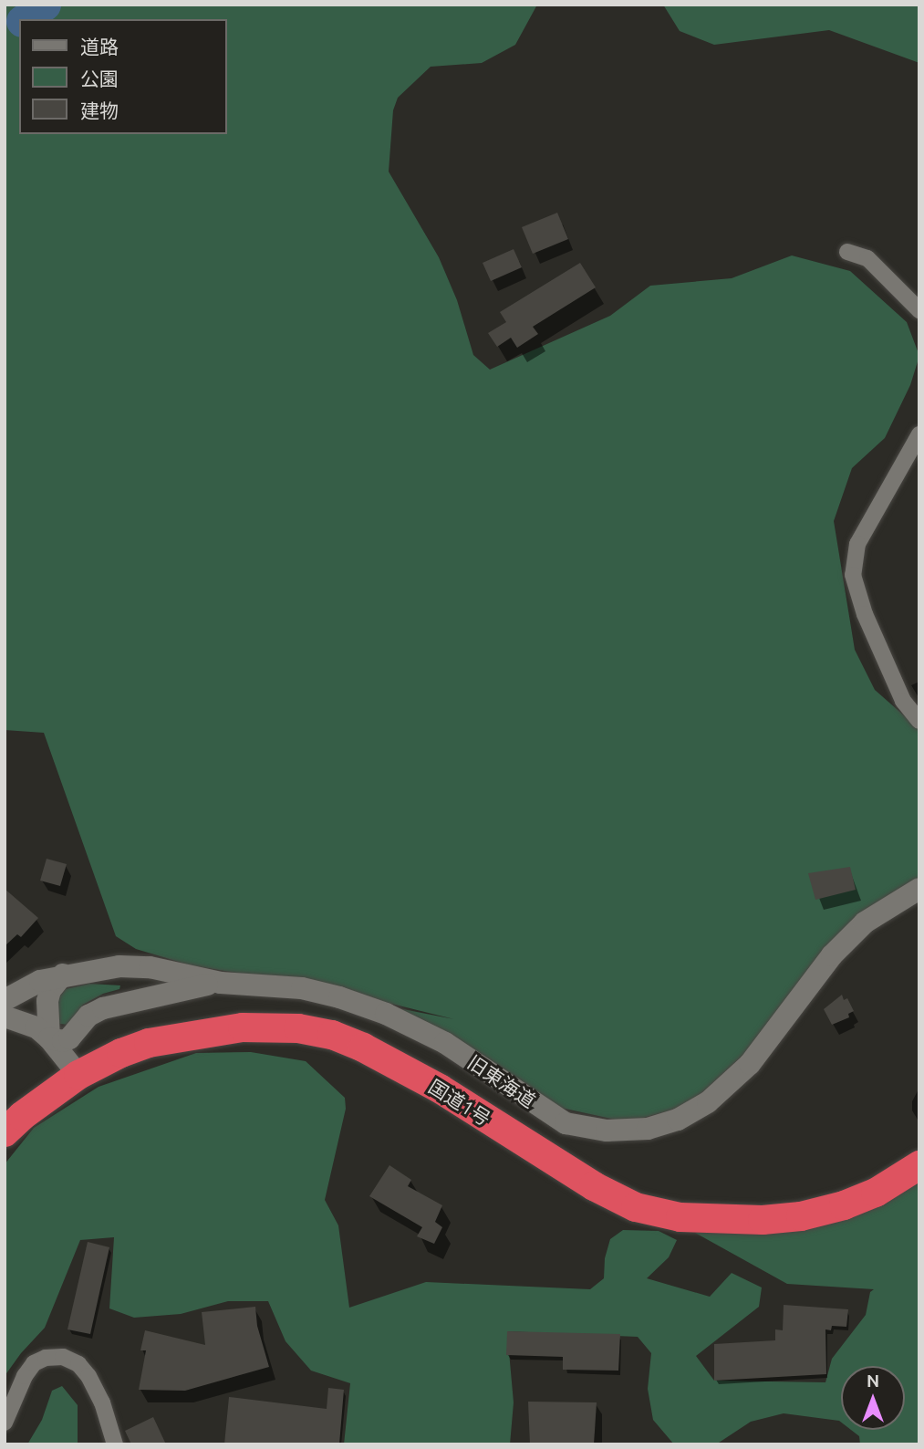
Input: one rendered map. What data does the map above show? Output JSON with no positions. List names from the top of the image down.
{
  "streets": {
    "highway": ["国道1号"],
    "street": ["旧東海道"]
  },
  "legend": ["道路", "公園", "建物"],
  "north": "top"
}
